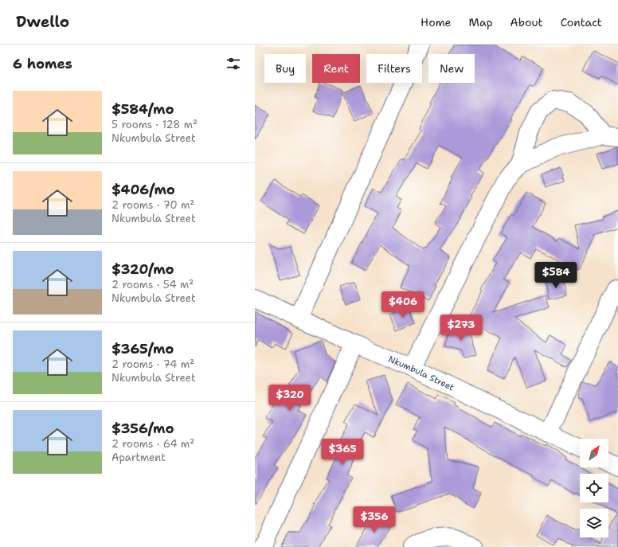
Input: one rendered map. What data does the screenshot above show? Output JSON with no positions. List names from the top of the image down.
{
  "streets": {
    "street": ["Nkumbula Street"]
  },
  "north": "top right",
  "page": {
    "header": "Dwello",
    "nav": [
      "Home",
      "Map",
      "About",
      "Contact"
    ],
    "heading": "6 homes",
    "chip": [
      "Buy",
      "Rent",
      "Filters",
      "New"
    ],
    "list": [
      {
        "name": "$584/mo",
        "note": "5 rooms · 128 m² · Nkumbula Street"
      },
      {
        "name": "$406/mo",
        "note": "2 rooms · 70 m² · Nkumbula Street"
      },
      {
        "name": "$320/mo",
        "note": "2 rooms · 54 m² · Nkumbula Street"
      },
      {
        "name": "$365/mo",
        "note": "2 rooms · 74 m² · Nkumbula Street"
      },
      {
        "name": "$356/mo",
        "note": "2 rooms · 64 m² · Apartment"
      }
    ],
    "price": [
      "$584",
      "$406",
      "$273",
      "$320",
      "$365",
      "$356"
    ]
  }
}
